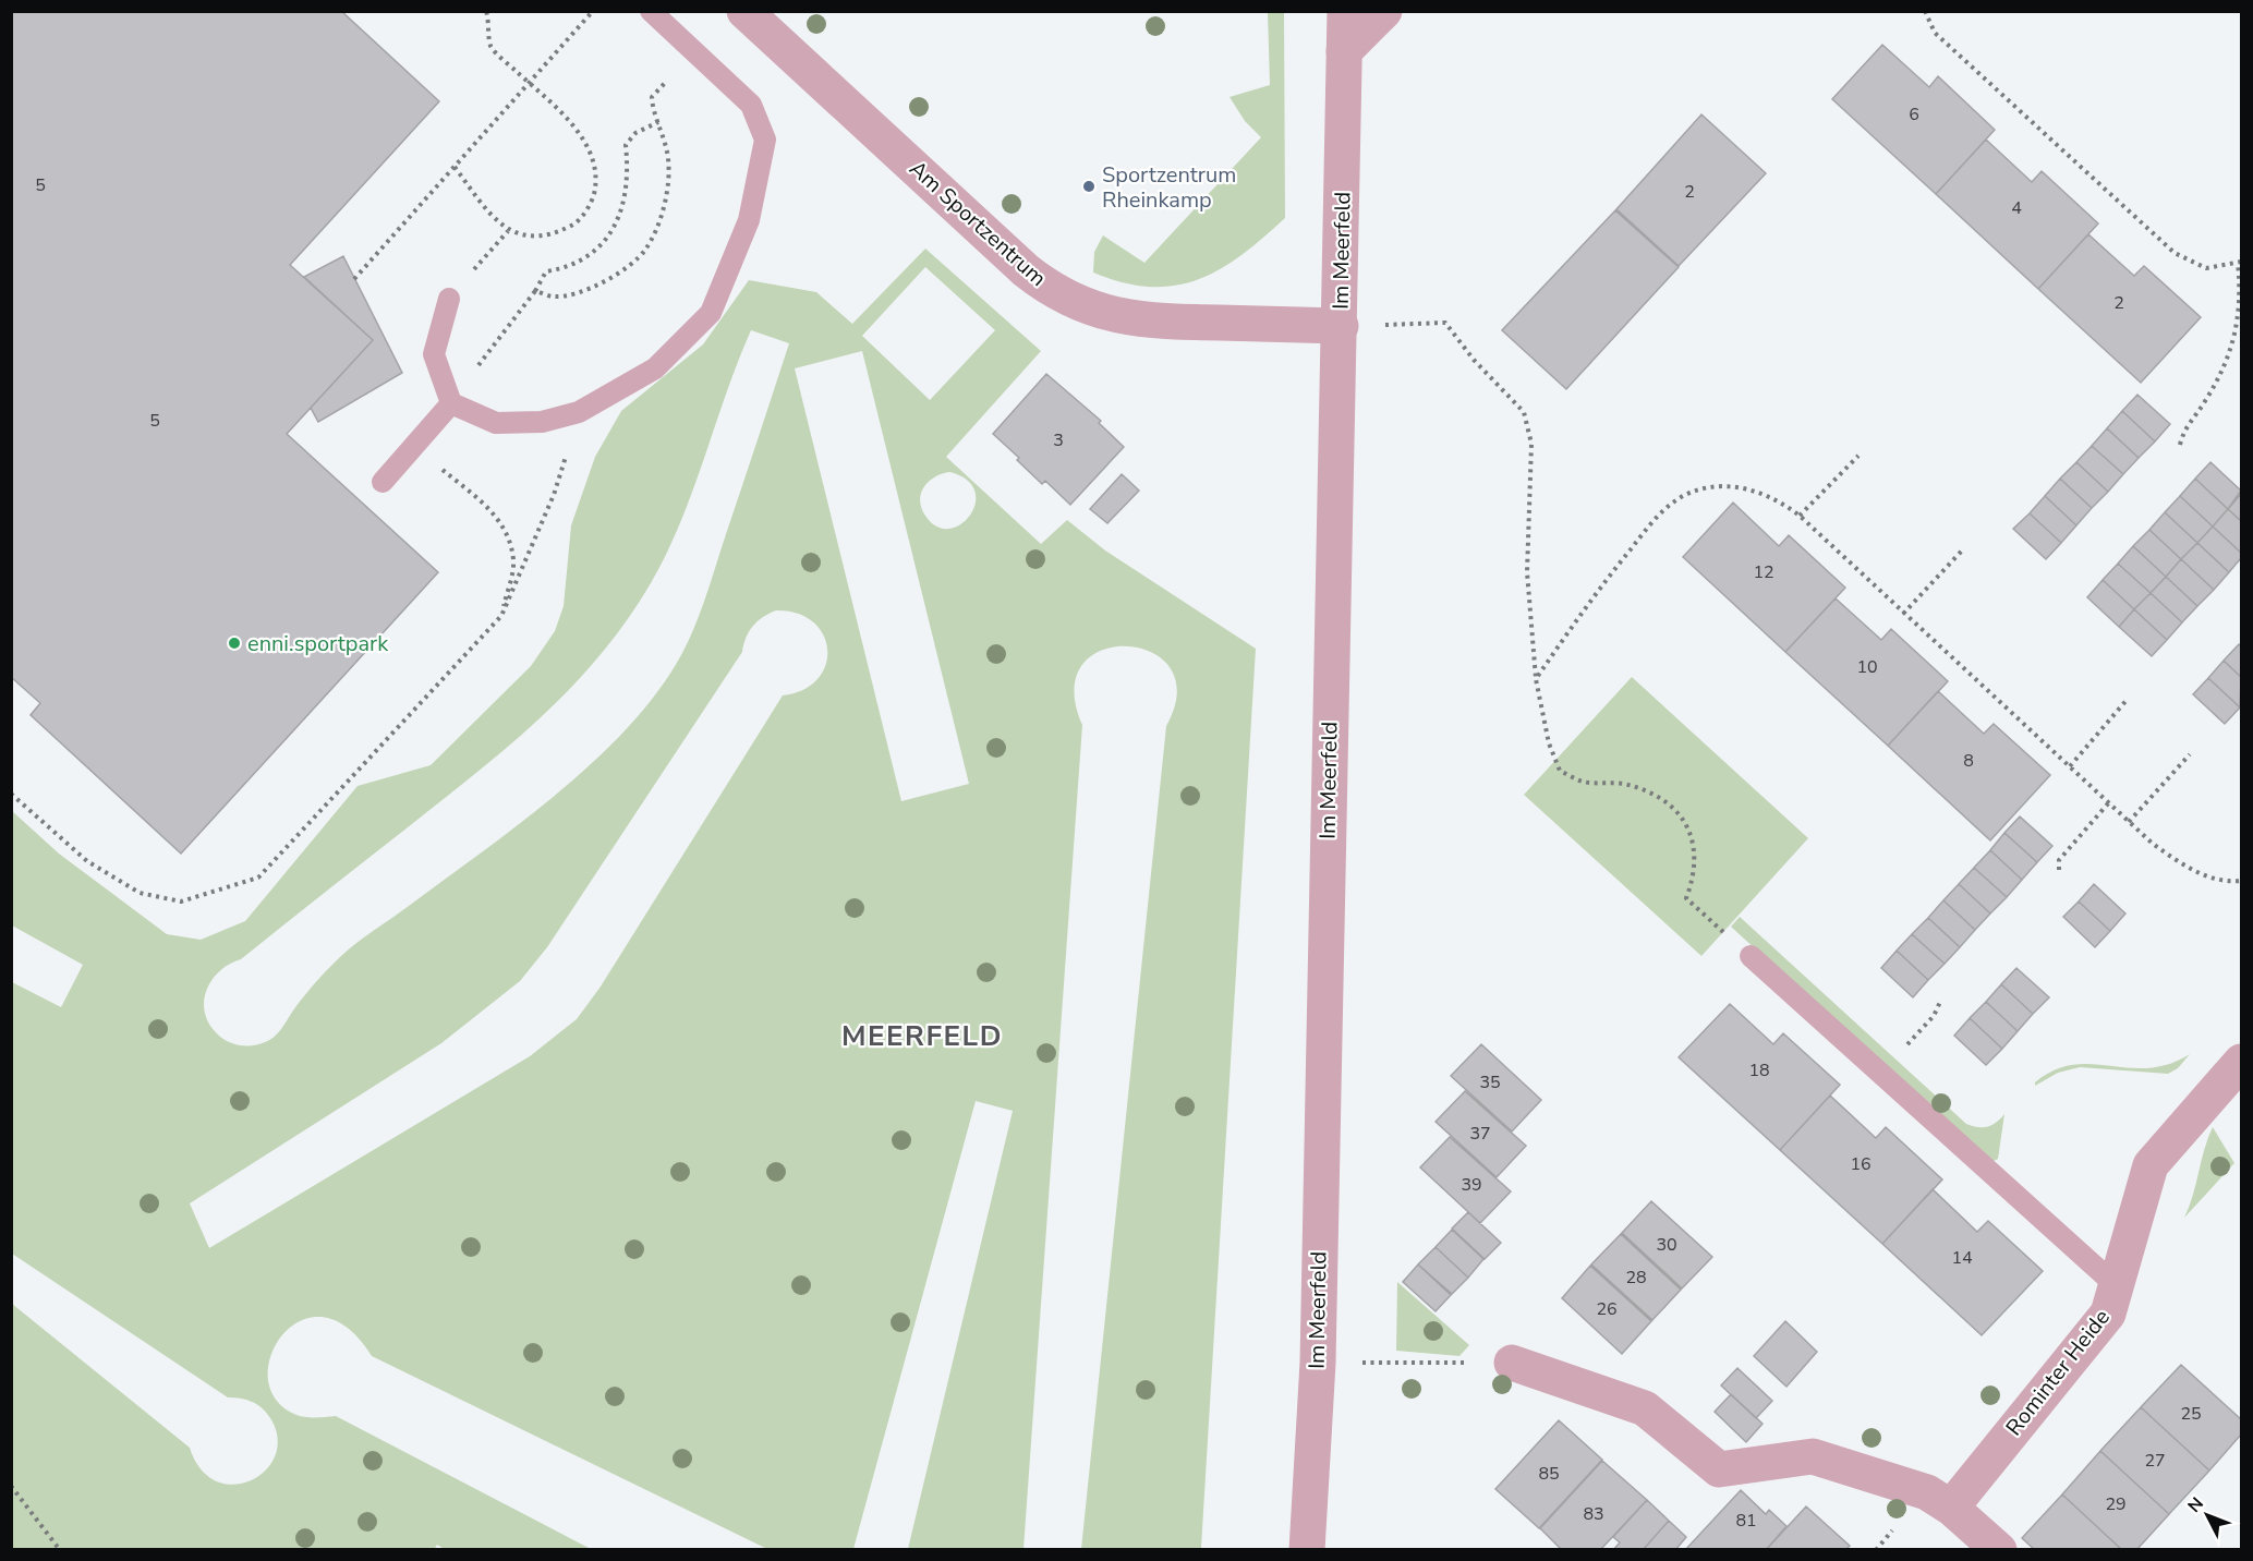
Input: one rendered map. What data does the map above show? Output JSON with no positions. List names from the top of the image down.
{
  "streets": {
    "street": ["Am Sportzentrum", "Im Meerfeld", "Rominter Heide"]
  },
  "crossings": [
    ["Am Sportzentrum", "Im Meerfeld"]
  ],
  "districts": ["MEERFELD"],
  "places": ["Sportzentrum Rheinkamp", "enni.sportpark"],
  "house_numbers": [
    "6",
    "5",
    "2",
    "4",
    "2",
    "5",
    "3",
    "12",
    "10",
    "8",
    "18",
    "35",
    "37",
    "16",
    "39",
    "30",
    "14",
    "28",
    "26",
    "25",
    "27",
    "85",
    "29",
    "83",
    "81"
  ],
  "north": "top left"
}
